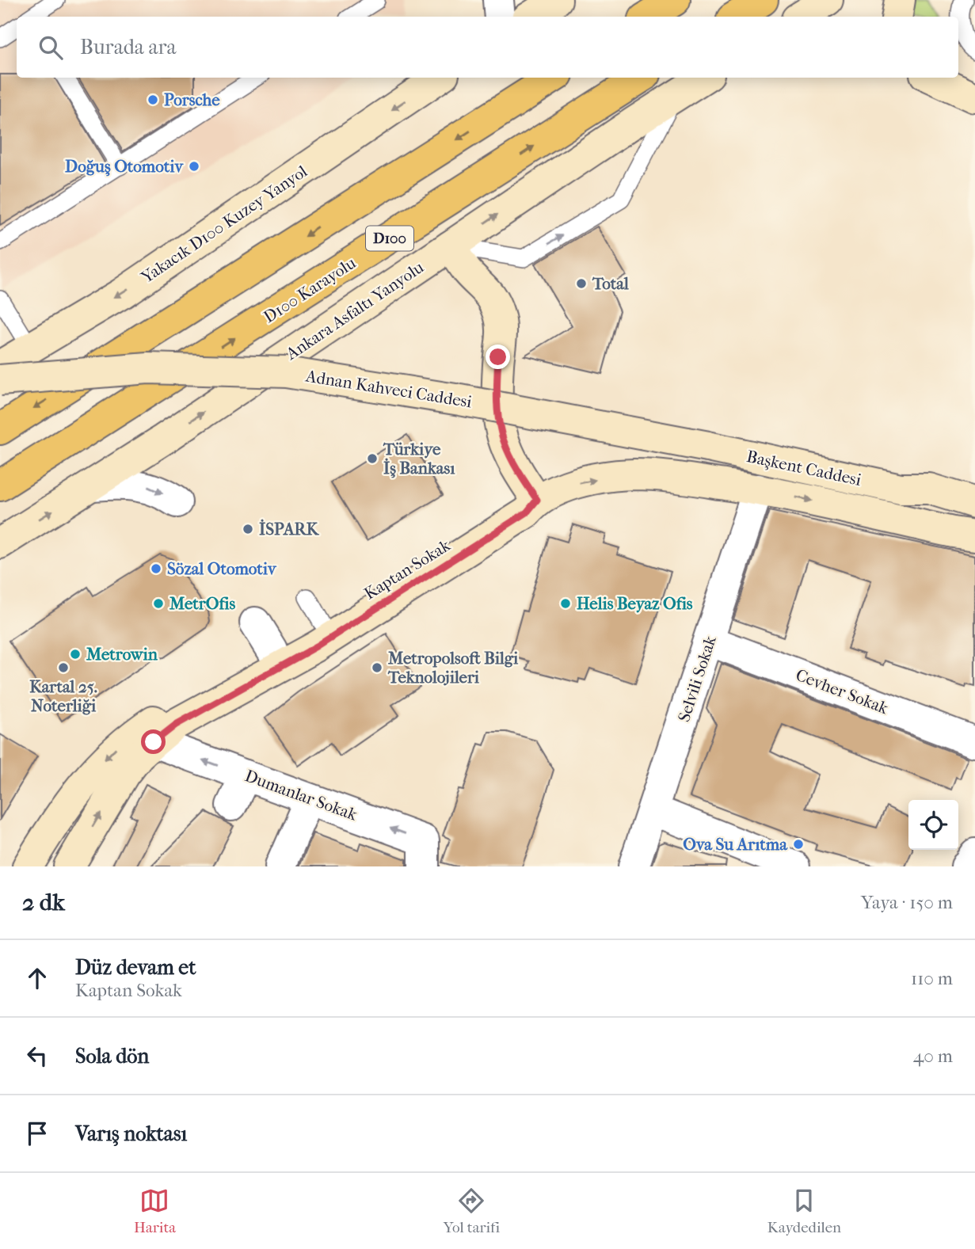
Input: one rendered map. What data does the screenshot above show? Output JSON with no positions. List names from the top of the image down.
{
  "streets": {
    "highway": ["D100", "D100 Karayolu"],
    "main road": [
      "Yakacık D100 Kuzey Yanyol",
      "Ankara Asfaltı Yanyolu",
      "Adnan Kahveci Caddesi",
      "Başkent Caddesi",
      "Kaptan Sokak"
    ],
    "street": ["Selvili Sokak", "Cevher Sokak", "Dumanlar Sokak"]
  },
  "crossings": [
    ["Adnan Kahveci Caddesi", "Başkent Caddesi"],
    ["Kaptan Sokak", "Dumanlar Sokak"],
    ["Selvili Sokak", "Cevher Sokak"]
  ],
  "one_way": ["Yakacık D100 Kuzey Yanyol", "Ankara Asfaltı Yanyolu", "Dumanlar Sokak"],
  "places": [
    "Porsche",
    "Doğuş Otomotiv",
    "Total",
    "Türkiye İş Bankası",
    "İSPARK",
    "Sözal Otomotiv",
    "MetrOfis",
    "Helis Beyaz Ofis",
    "Metrowin",
    "Kartal 25. Noterliği",
    "Metropolsoft Bilgi Teknolojileri",
    "Ova Su Arıtma"
  ],
  "page": {
    "search": "Burada ara",
    "heading": ["2 dk", "Yaya · 150 m"],
    "list": [
      ["Düz devam et", "Kaptan Sokak", "110 m"],
      ["Sola dön", "40 m"],
      "Varış noktası"
    ],
    "nav": ["Harita", "Yol tarifi", "Kaydedilen"]
  }
}
